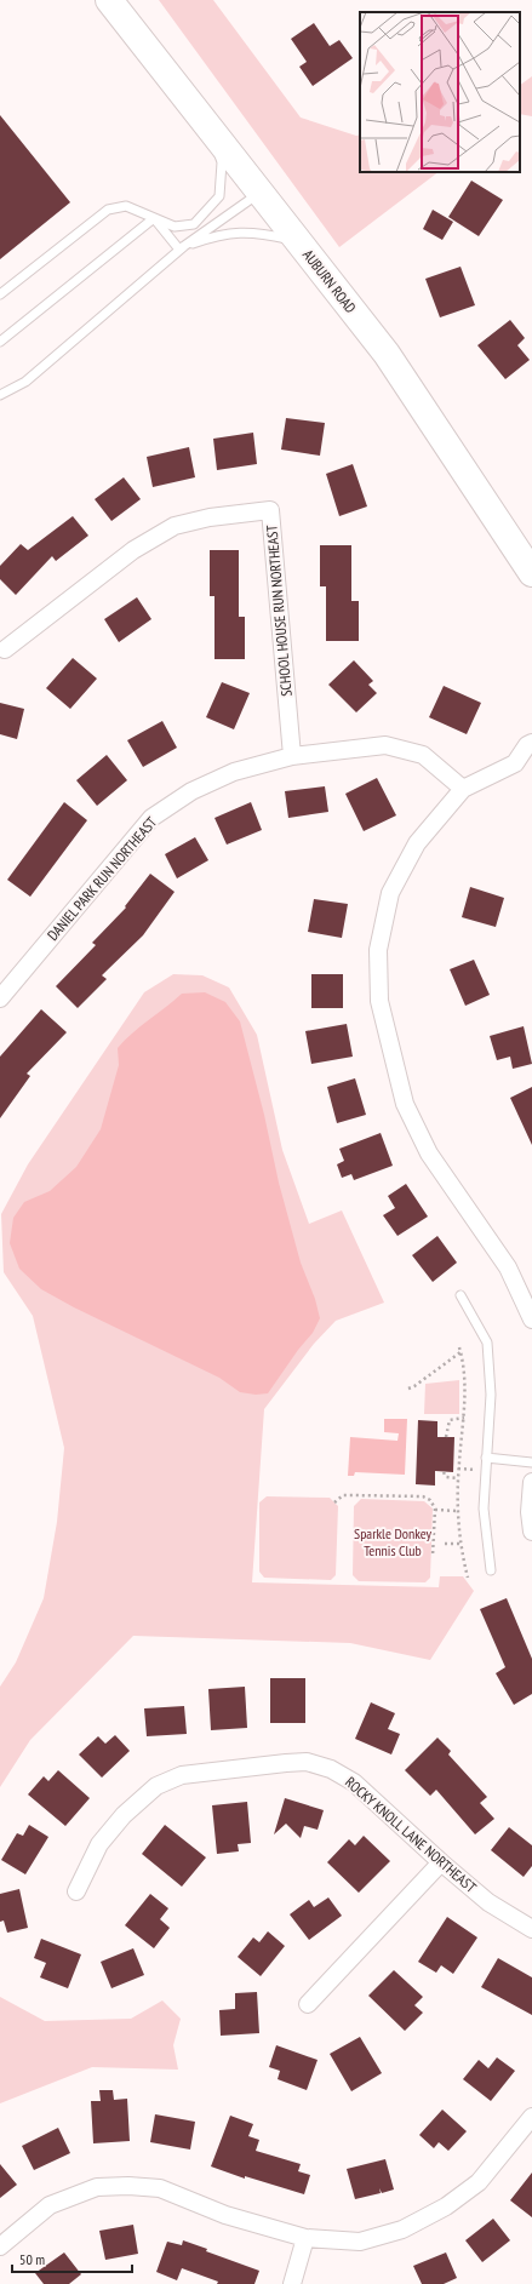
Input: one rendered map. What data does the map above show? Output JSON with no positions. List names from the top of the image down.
{
  "streets": {
    "main road": ["AUBURN ROAD"],
    "street": ["SCHOOL HOUSE RUN NORTHEAST", "DANIEL PARK RUN NORTHEAST", "ROCKY KNOLL LANE NORTHEAST"]
  },
  "crossings": [
    ["SCHOOL HOUSE RUN NORTHEAST", "DANIEL PARK RUN NORTHEAST"]
  ],
  "parks": ["Sparkle Donkey Tennis Club"],
  "scale_bar": "50 m"
}
